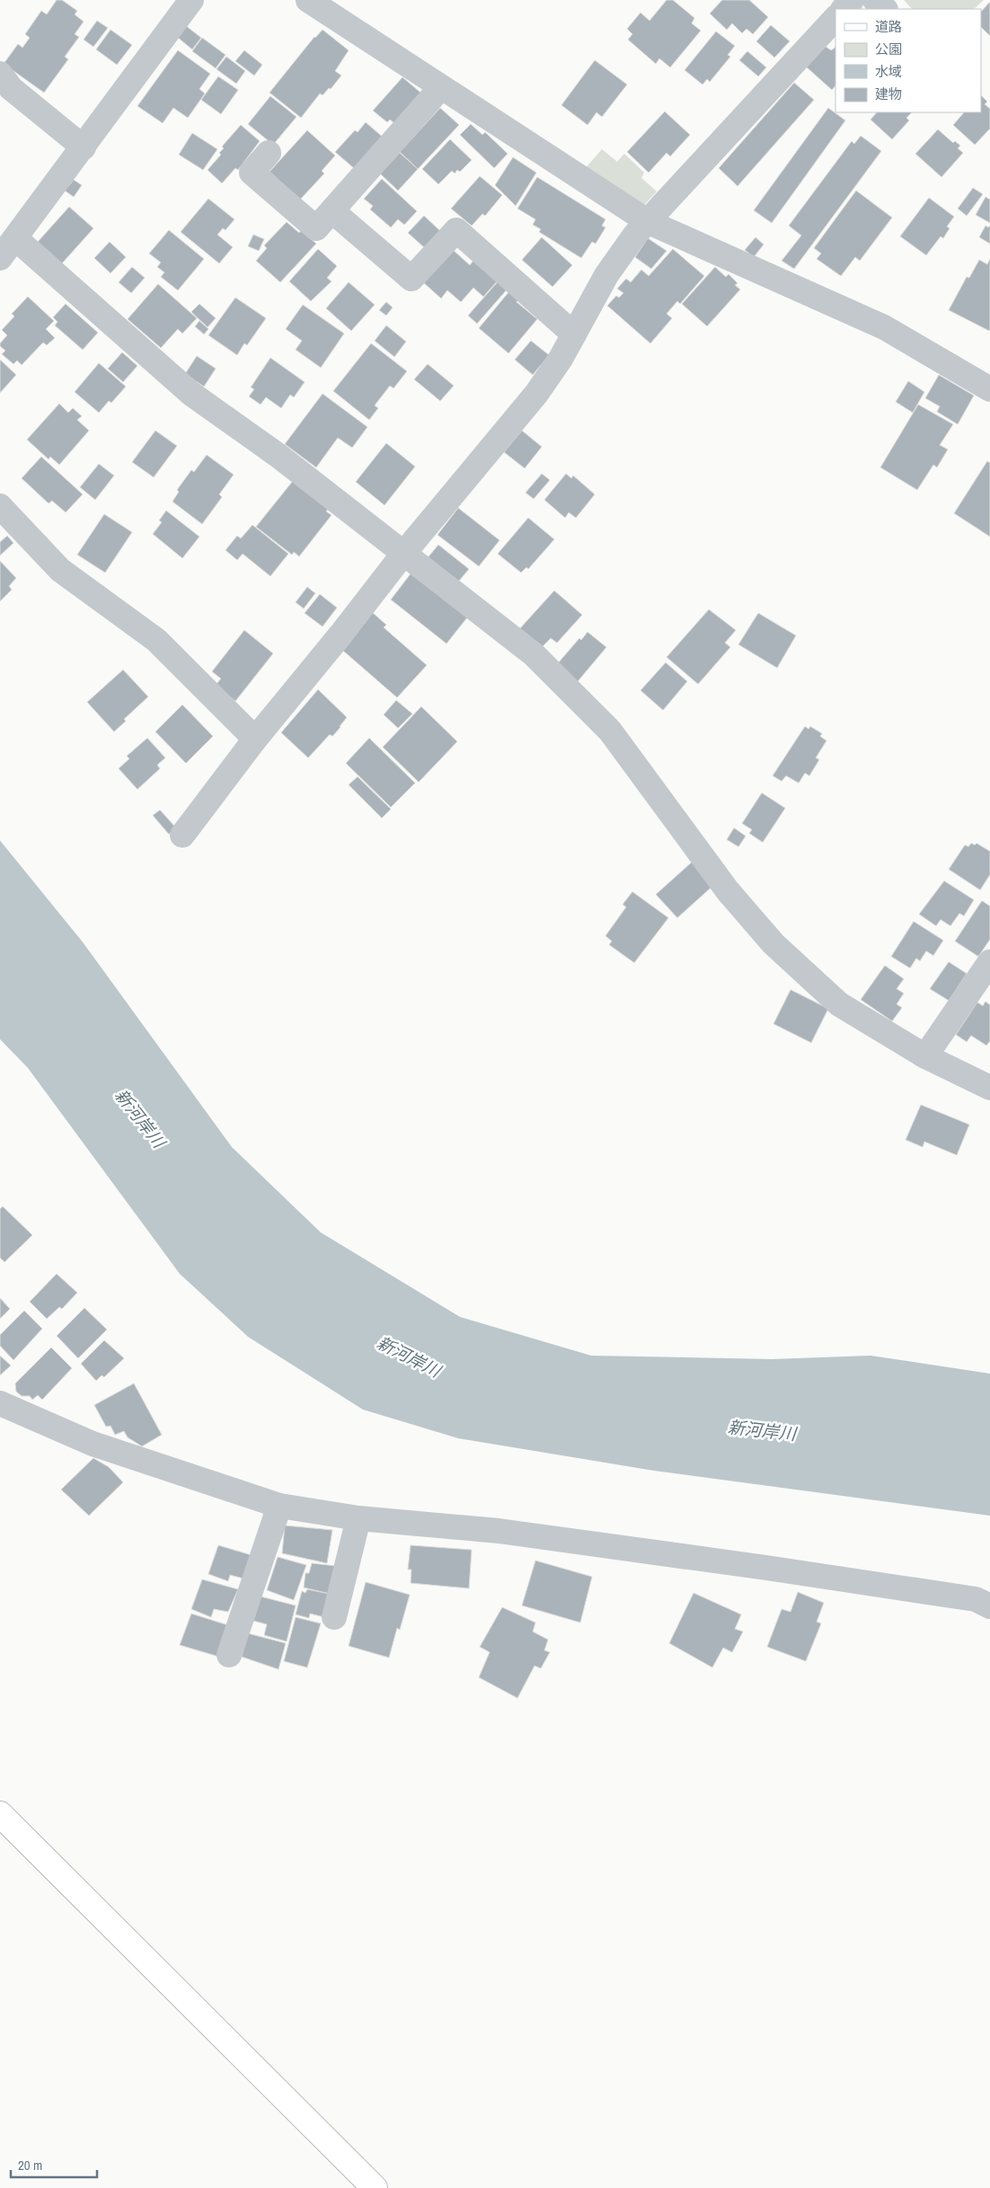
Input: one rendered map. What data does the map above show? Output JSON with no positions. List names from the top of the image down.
{
  "water": ["新河岸川"],
  "legend": [
    "道路",
    "公園",
    "水域",
    "建物"
  ],
  "scale_bar": "20 m"
}
